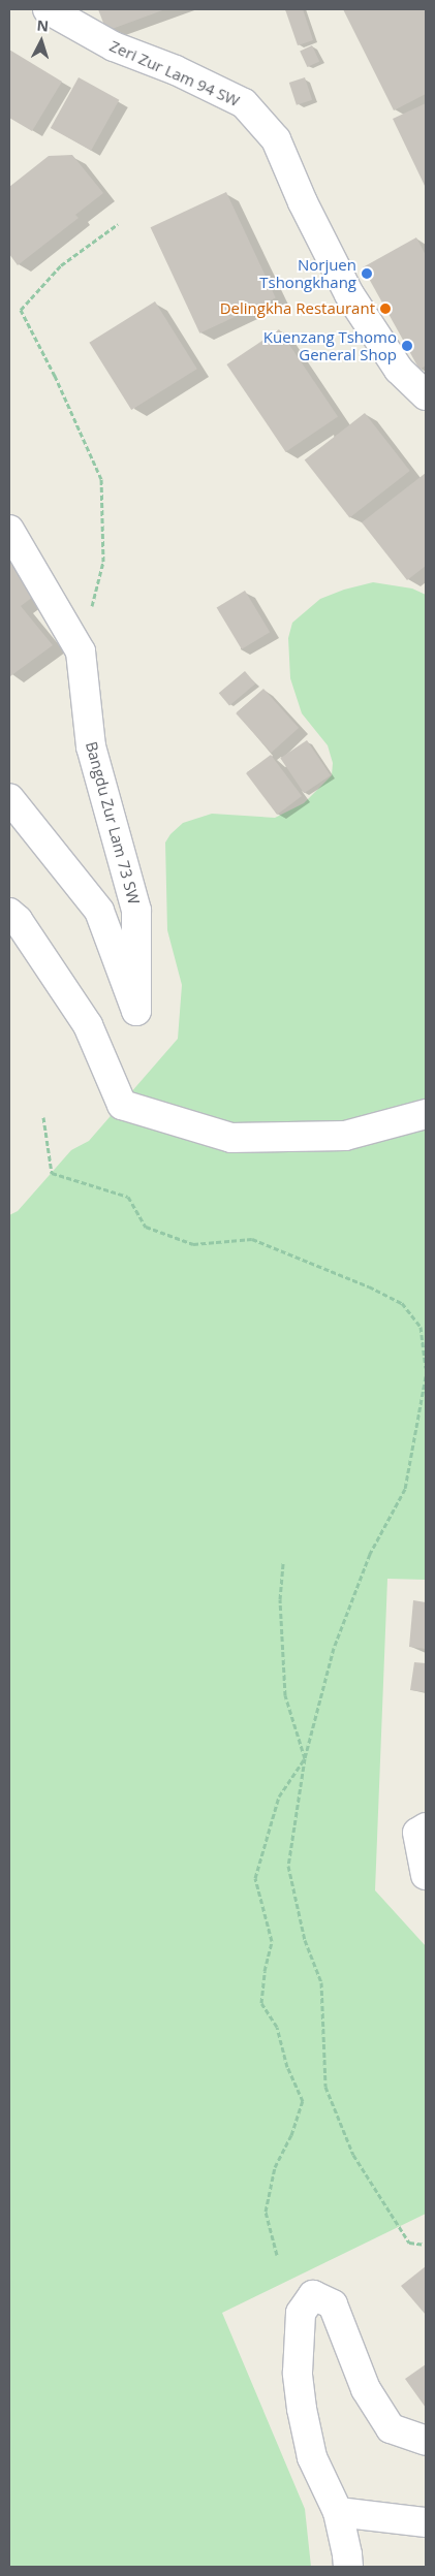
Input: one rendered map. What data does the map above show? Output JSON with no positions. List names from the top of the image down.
{
  "streets": {
    "street": ["Zeri Zur Lam 94 SW", "Bangdu Zur Lam 73 SW"]
  },
  "places": ["Norjuen Tshongkhang", "Delingkha Restaurant", "Kuenzang Tshomo General Shop"],
  "north": "top"
}
